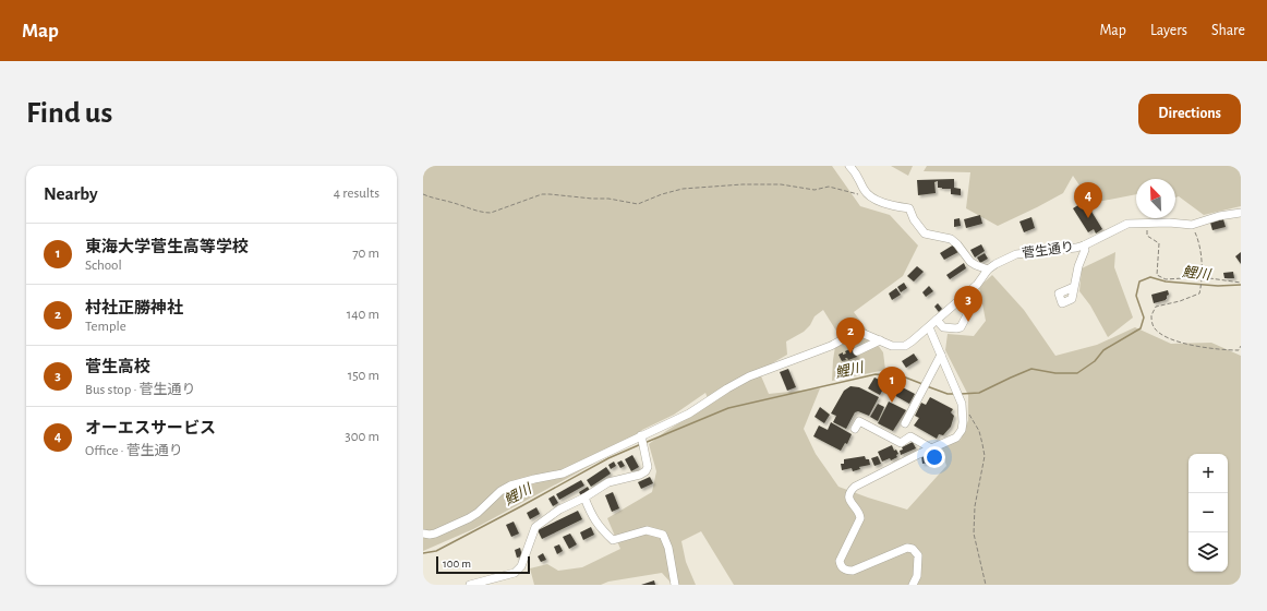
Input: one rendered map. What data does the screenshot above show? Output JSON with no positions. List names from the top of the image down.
{
  "streets": {
    "street": ["菅生通り"]
  },
  "water": ["鯉川"],
  "scale_bar": "100 m",
  "north": "top left",
  "page": {
    "header": "Map",
    "nav": ["Map", "Layers", "Share"],
    "buttons": "Directions",
    "title": "Find us",
    "heading": ["Nearby", "4 results"],
    "pins": [
      "4",
      "3",
      "2",
      "1"
    ],
    "list": [
      {
        "mark": "1",
        "name": "東海大学菅生高等学校",
        "note": "School",
        "value": "70 m"
      },
      {
        "mark": "2",
        "name": "村社正勝神社",
        "note": "Temple",
        "value": "140 m"
      },
      {
        "mark": "3",
        "name": "菅生高校",
        "note": "Bus stop · 菅生通り",
        "value": "150 m"
      },
      {
        "mark": "4",
        "name": "オーエスサービス",
        "note": "Office · 菅生通り",
        "value": "300 m"
      }
    ],
    "map_buttons": ["+", "−"],
    "scale": "100 m"
  }
}
